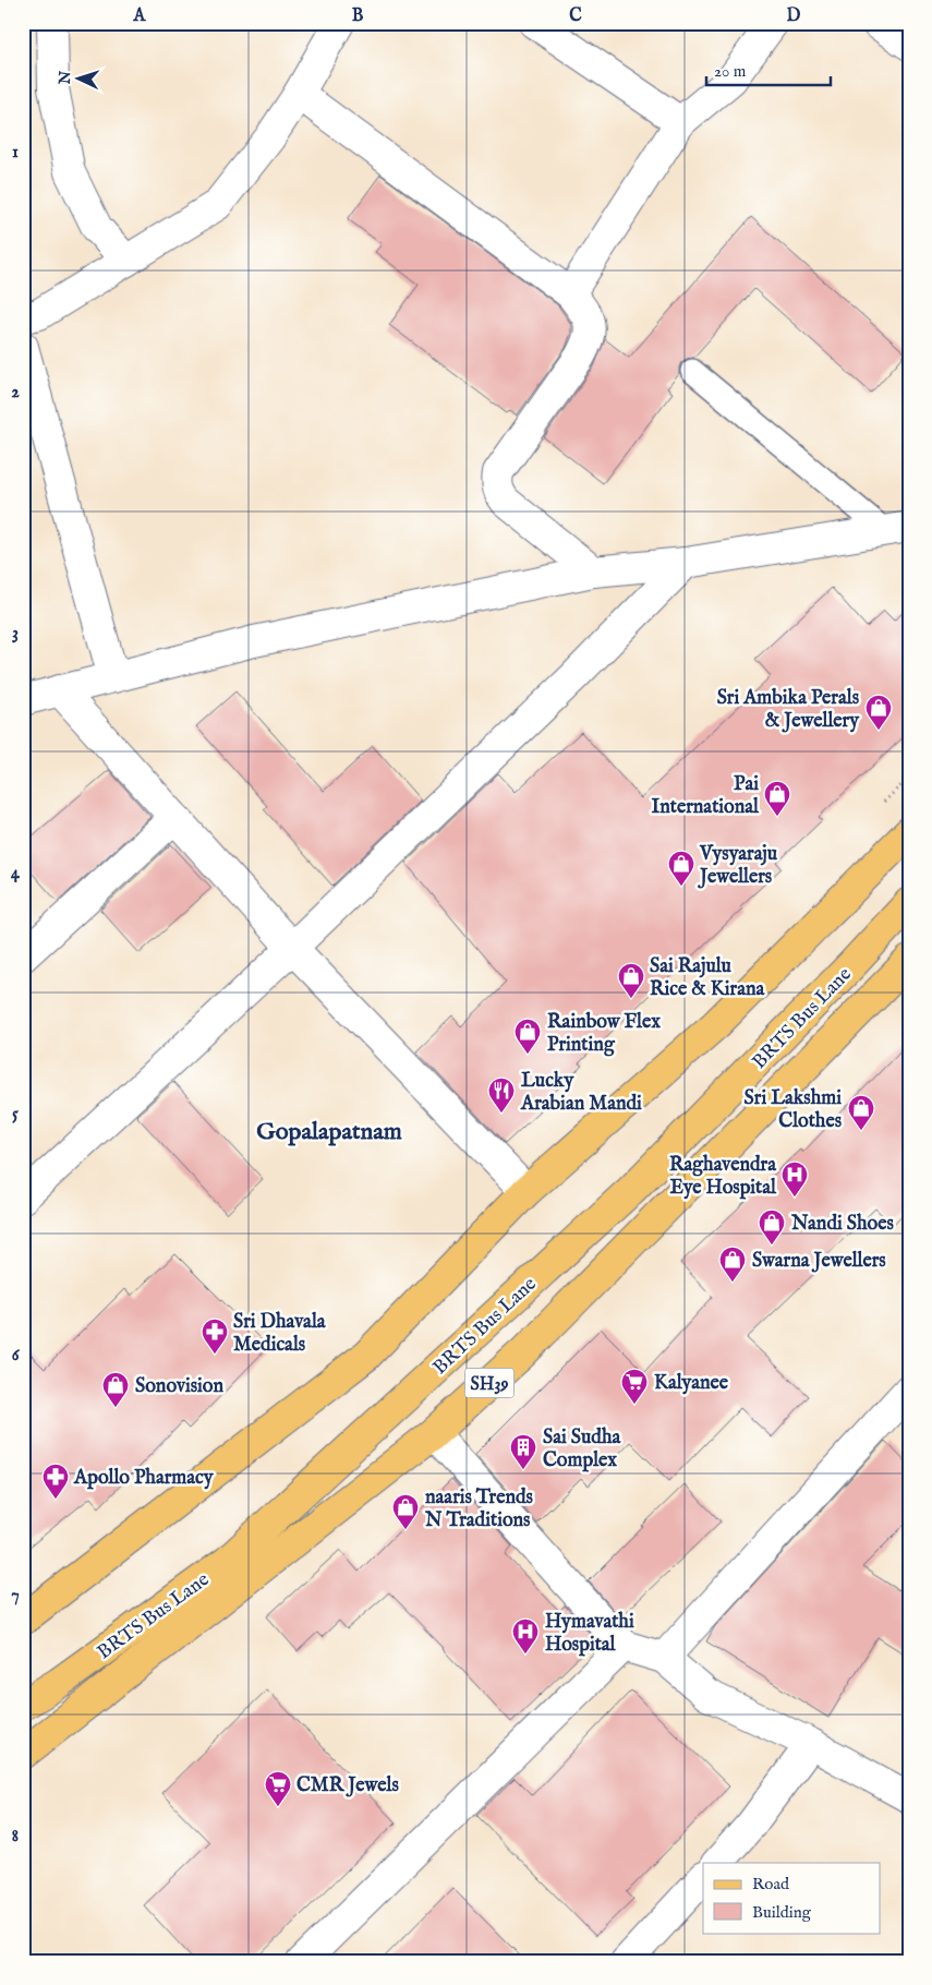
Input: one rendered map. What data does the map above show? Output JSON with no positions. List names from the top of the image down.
{
  "streets": {
    "main road": ["BRTS Bus Lane", "SH39"]
  },
  "districts": ["Gopalapatnam"],
  "places": {
    "shop": [
      "Sri Ambika Perals & Jewellery",
      "Pai International",
      "Vysyaraju Jewellers",
      "Sai Rajulu Rice & Kirana",
      "Rainbow Flex Printing",
      "Sri Lakshmi Clothes",
      "Nandi Shoes",
      "Swarna Jewellers",
      "Sonovision",
      "naaris Trends N Traditions"
    ],
    "restaurant": ["Lucky Arabian Mandi"],
    "hospital": ["Raghavendra Eye Hospital", "Hymavathi Hospital"],
    "pharmacy": ["Sri Dhavala Medicals", "Apollo Pharmacy"],
    "supermarket": ["Kalyanee", "CMR Jewels"],
    "building": ["Sai Sudha Complex"]
  },
  "legend": ["Road", "Building"],
  "scale_bar": "20 m",
  "north": "left",
  "grid": {
    "columns": [
      "A",
      "B",
      "C",
      "D"
    ],
    "rows": [
      "1",
      "2",
      "3",
      "4",
      "5",
      "6",
      "7",
      "8"
    ]
  }
}
